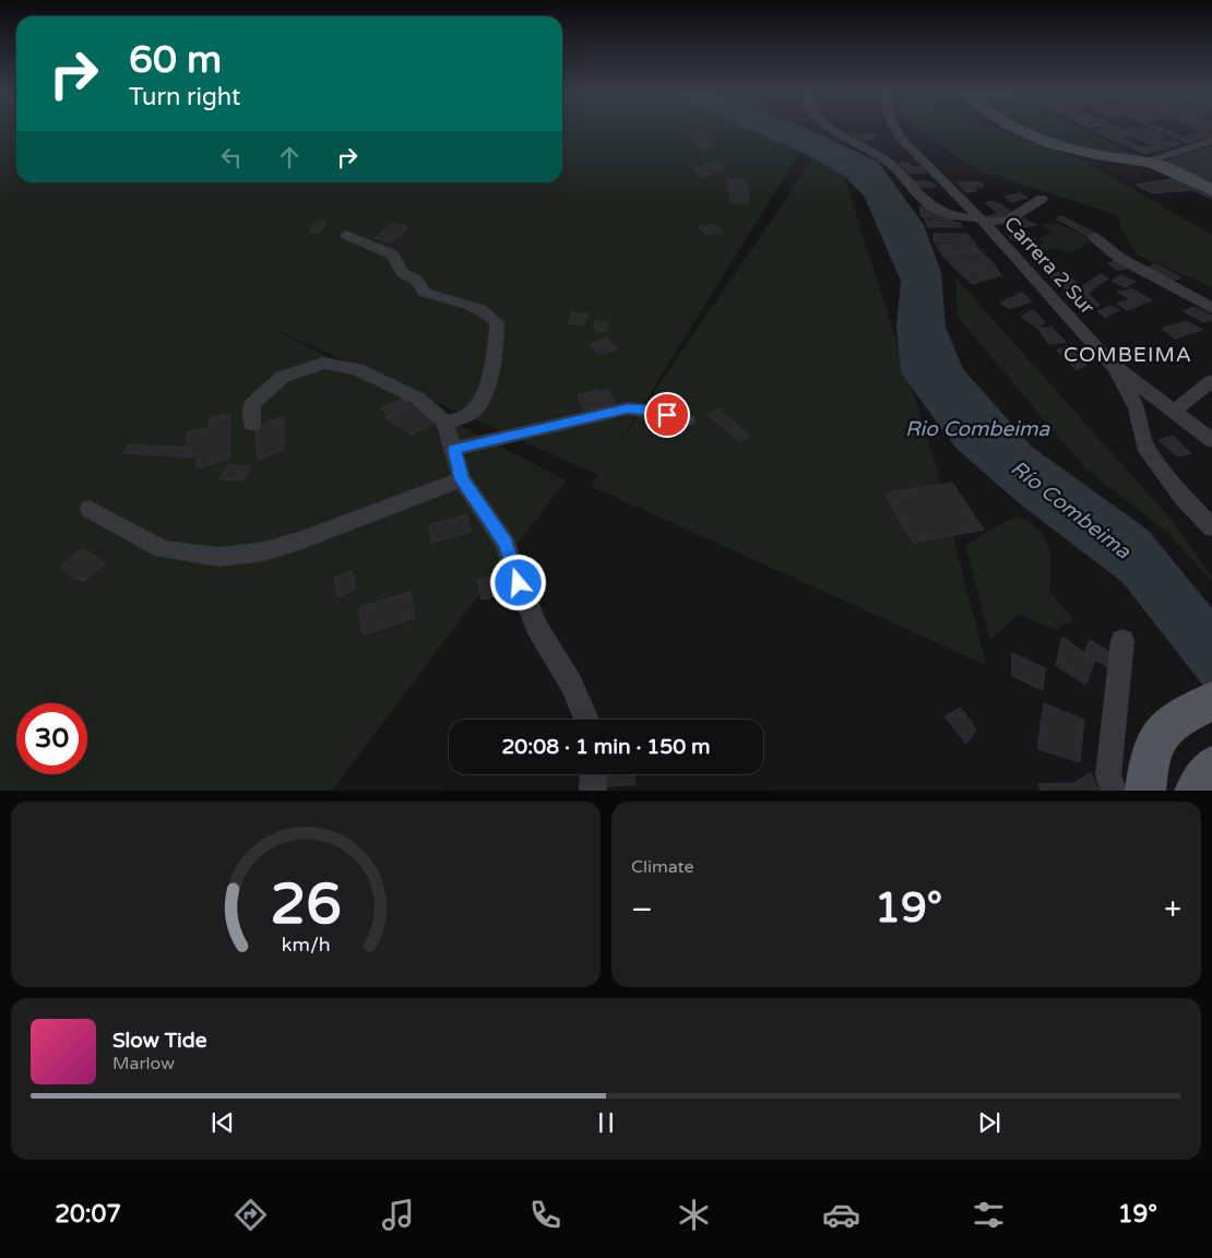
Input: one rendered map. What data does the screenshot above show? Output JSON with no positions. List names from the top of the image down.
{
  "streets": {
    "street": ["Carrera 2 Sur"]
  },
  "districts": ["COMBEIMA"],
  "water": ["Rio Combeima", "Río Combeima"],
  "page": {
    "turn": ["60 m", "Turn right"],
    "limit": "30",
    "trip": "20:08 · 1 min · 150 m",
    "tile": "Climate",
    "heat": ["−", "19°", "+"],
    "song": ["Slow Tide", "Marlow"],
    "tabs": ["20:07", "19°"],
    "gauge": ["26", "km/h"]
  }
}
